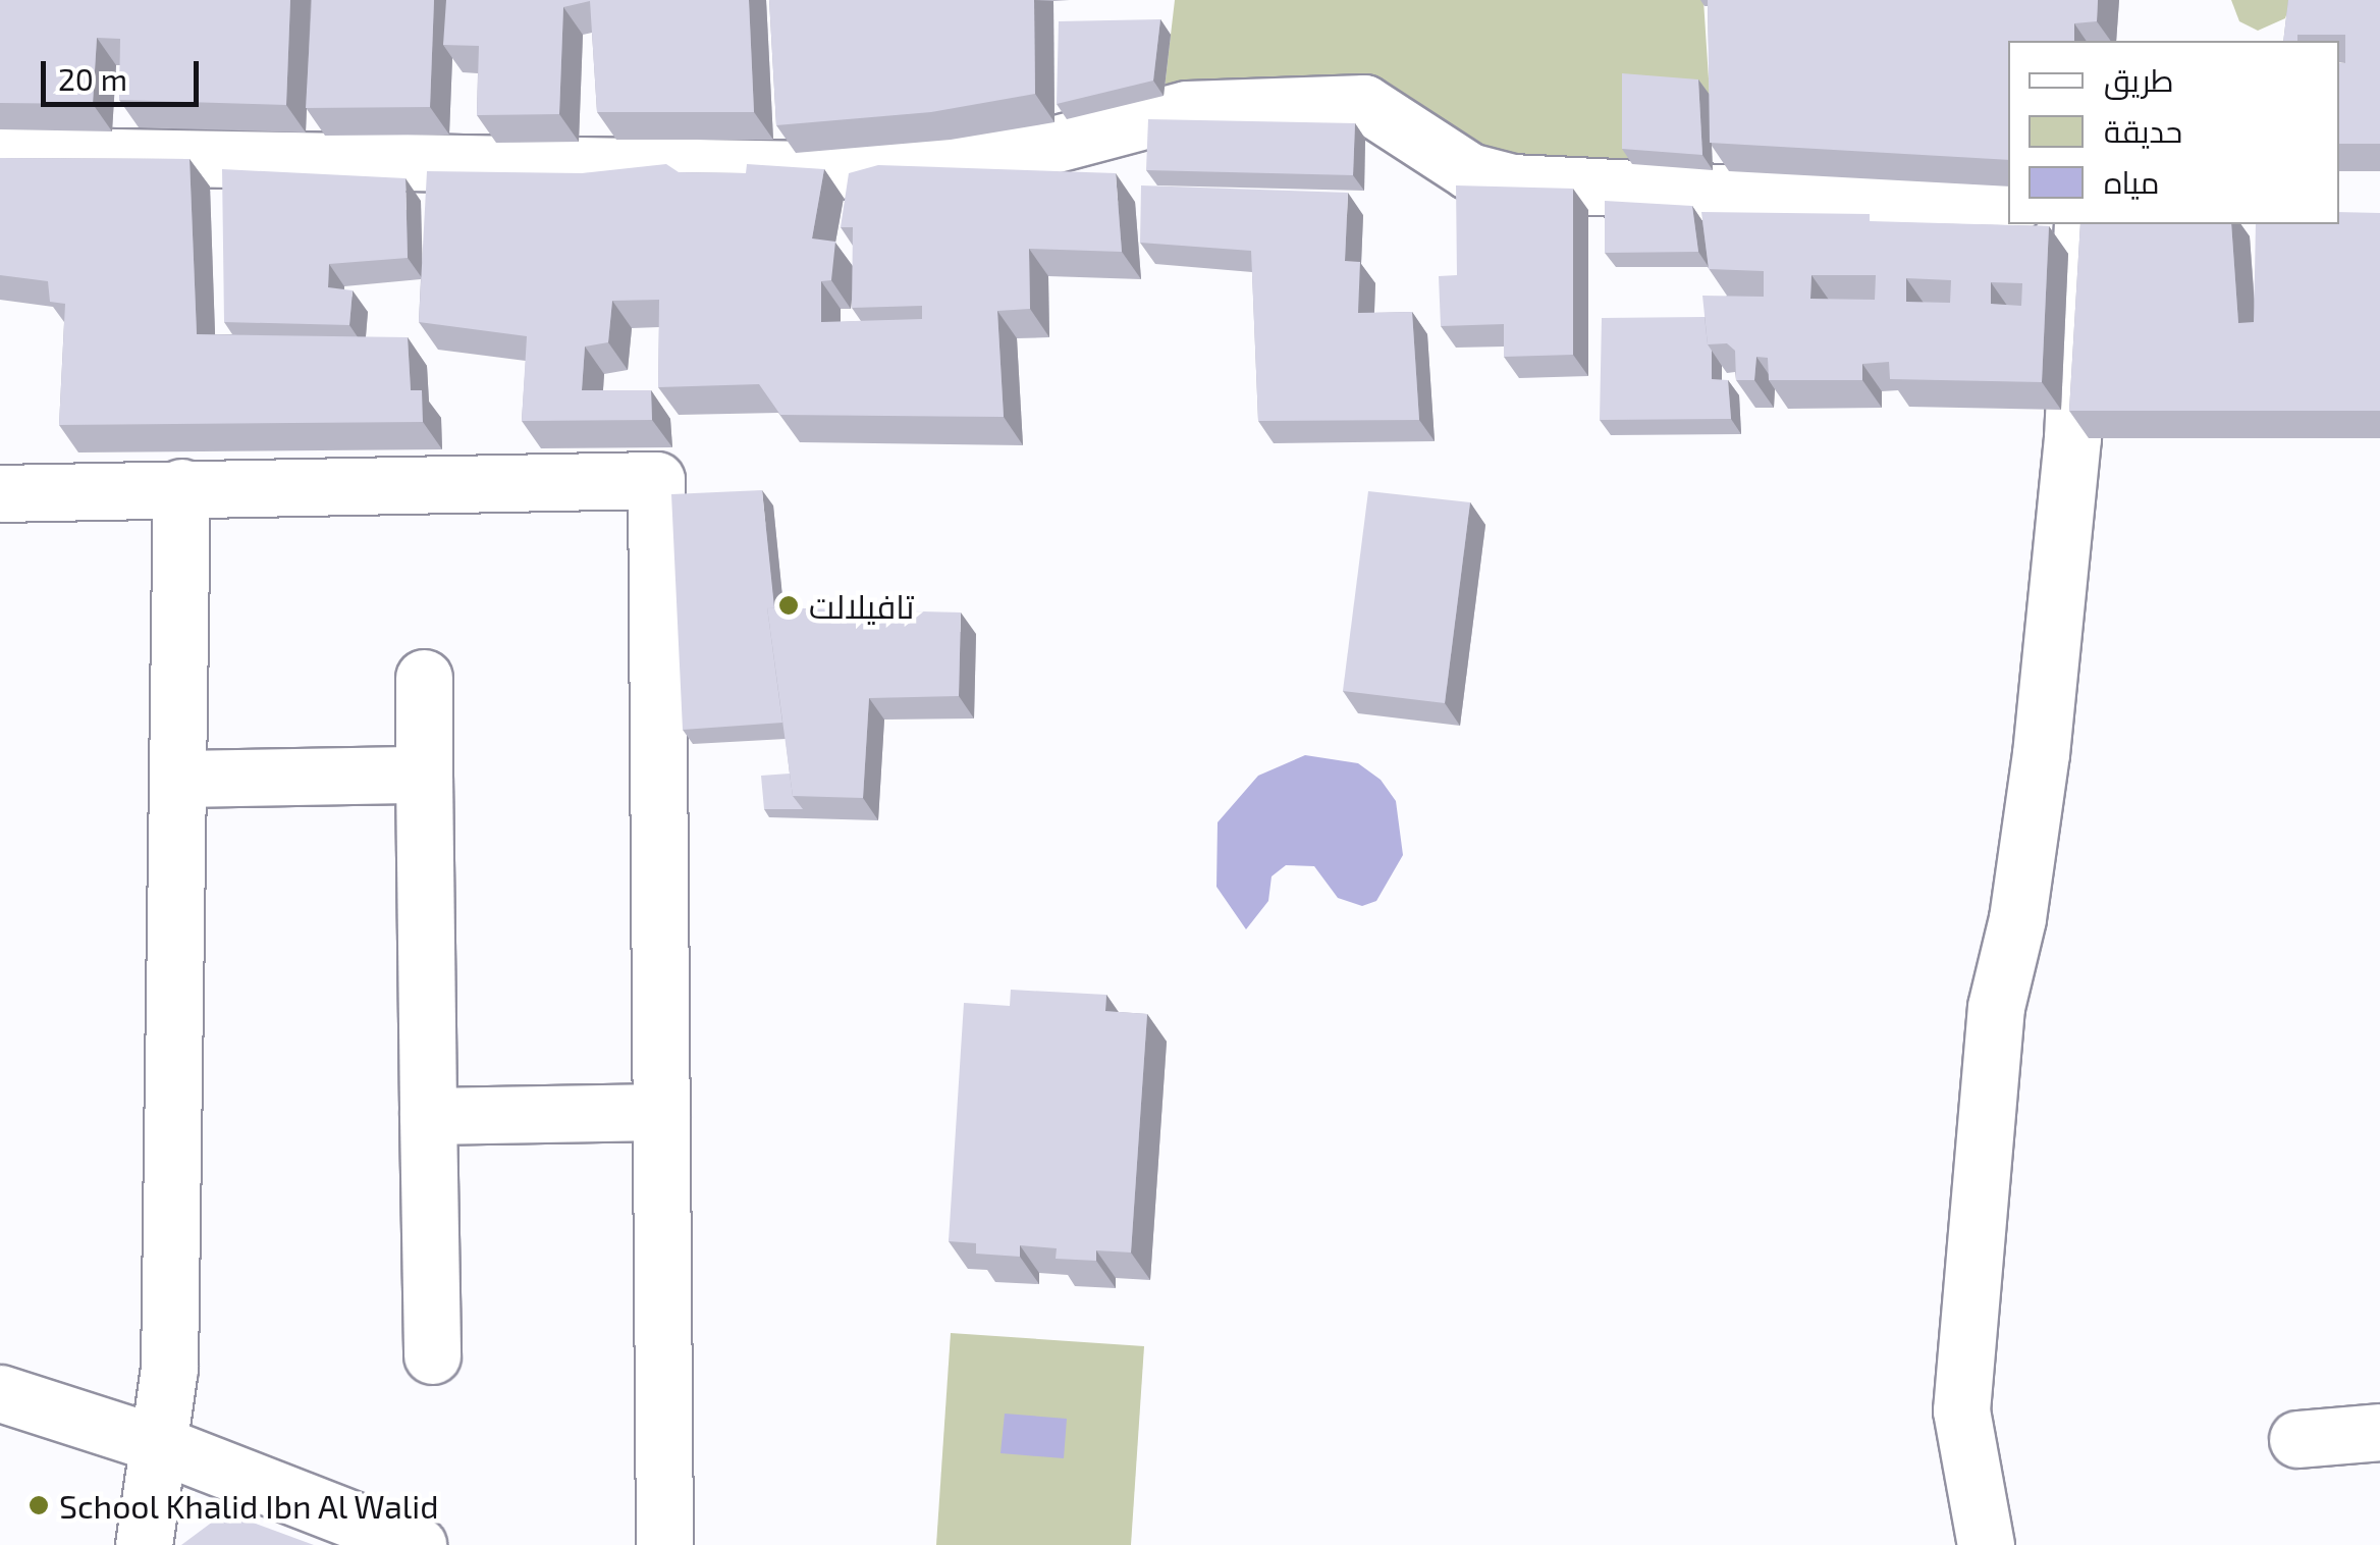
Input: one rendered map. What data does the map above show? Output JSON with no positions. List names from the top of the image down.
{
  "places": ["تافيلالت", "School Khalid Ibn Al Walid"],
  "legend": ["طريق", "حديقة", "مياه"],
  "scale_bar": "20 m"
}
